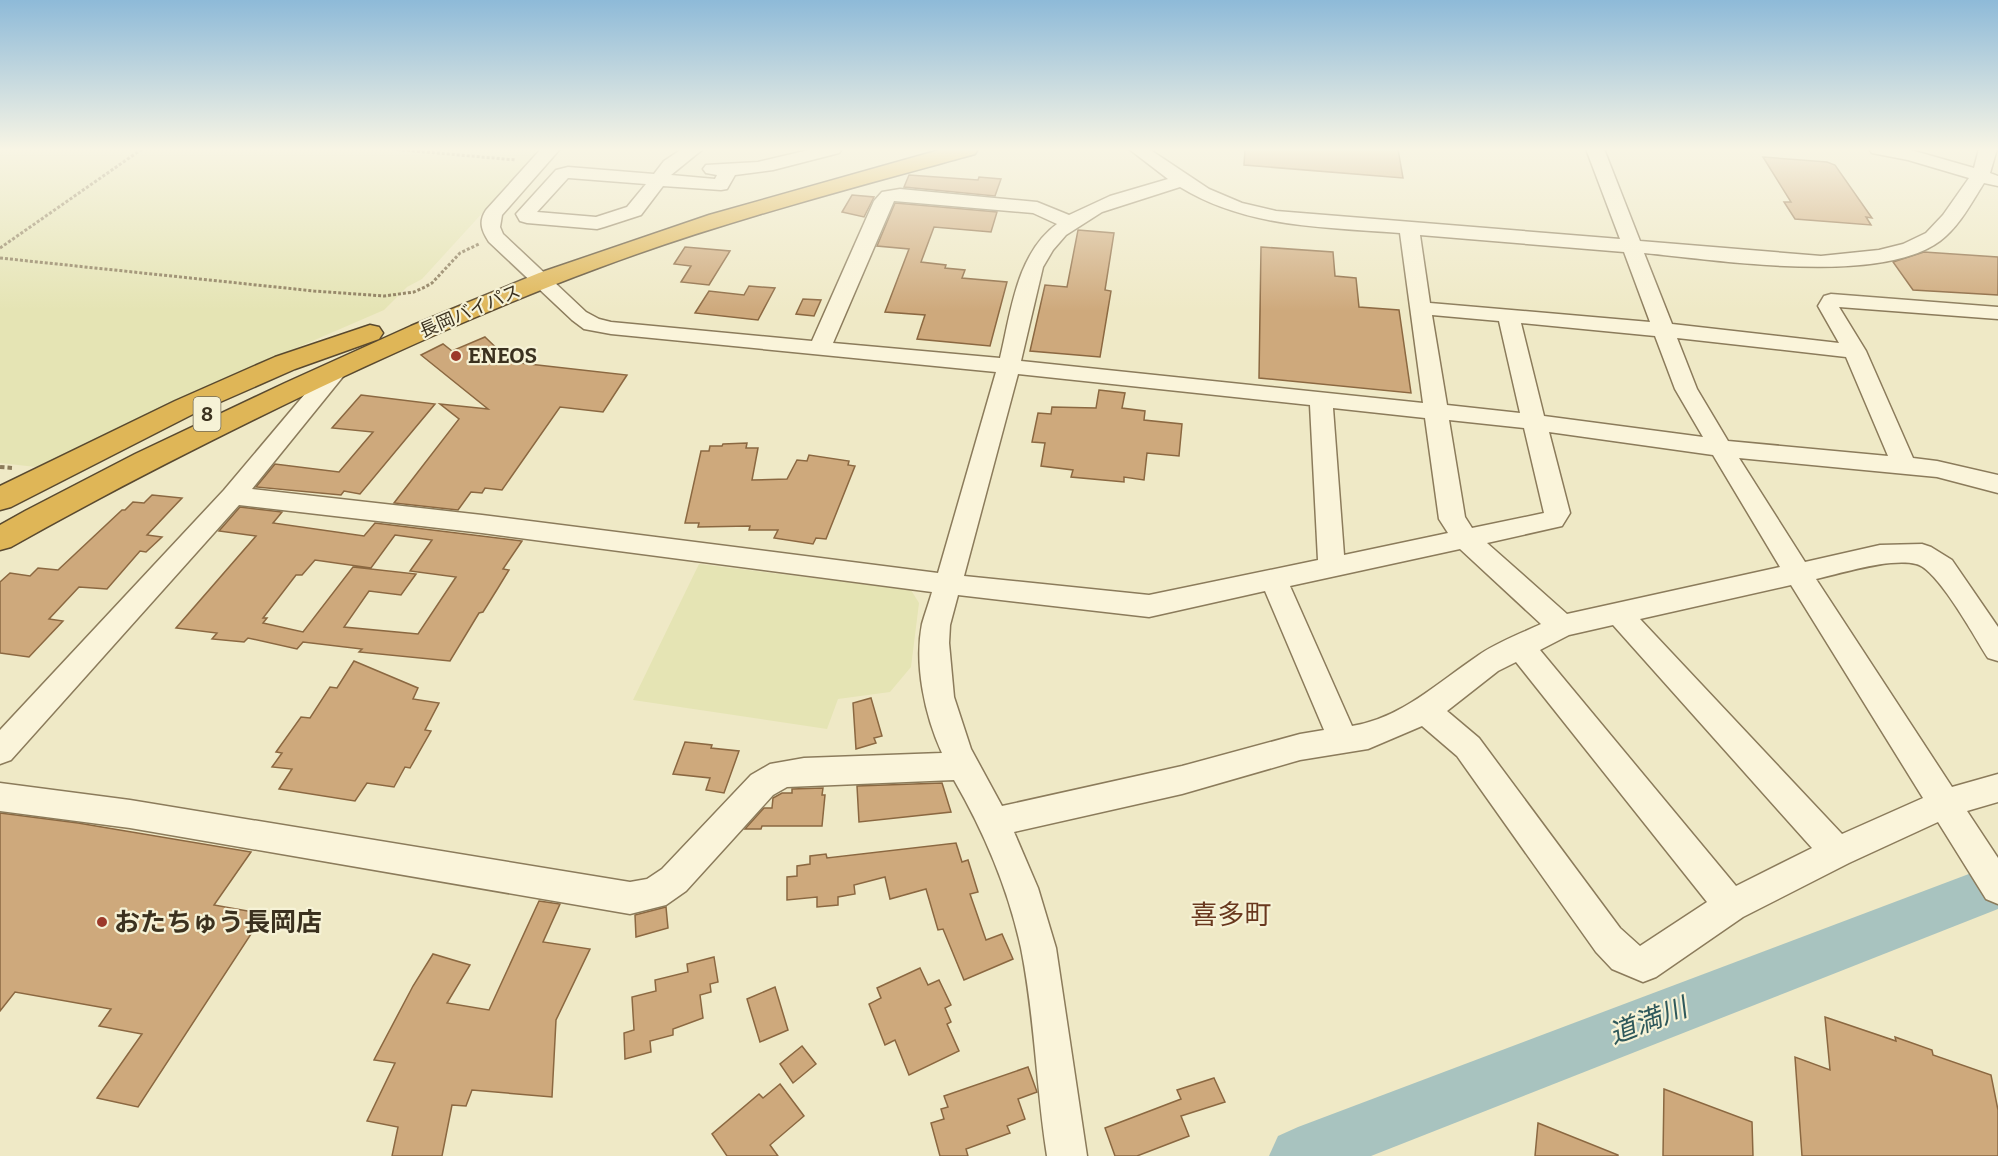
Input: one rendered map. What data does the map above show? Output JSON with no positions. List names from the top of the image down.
{
  "streets": {
    "highway": ["長岡バイパス", "8"]
  },
  "districts": ["喜多町"],
  "water": ["道満川"],
  "places": ["ENEOS", "おたちゅう長岡店"]
}
